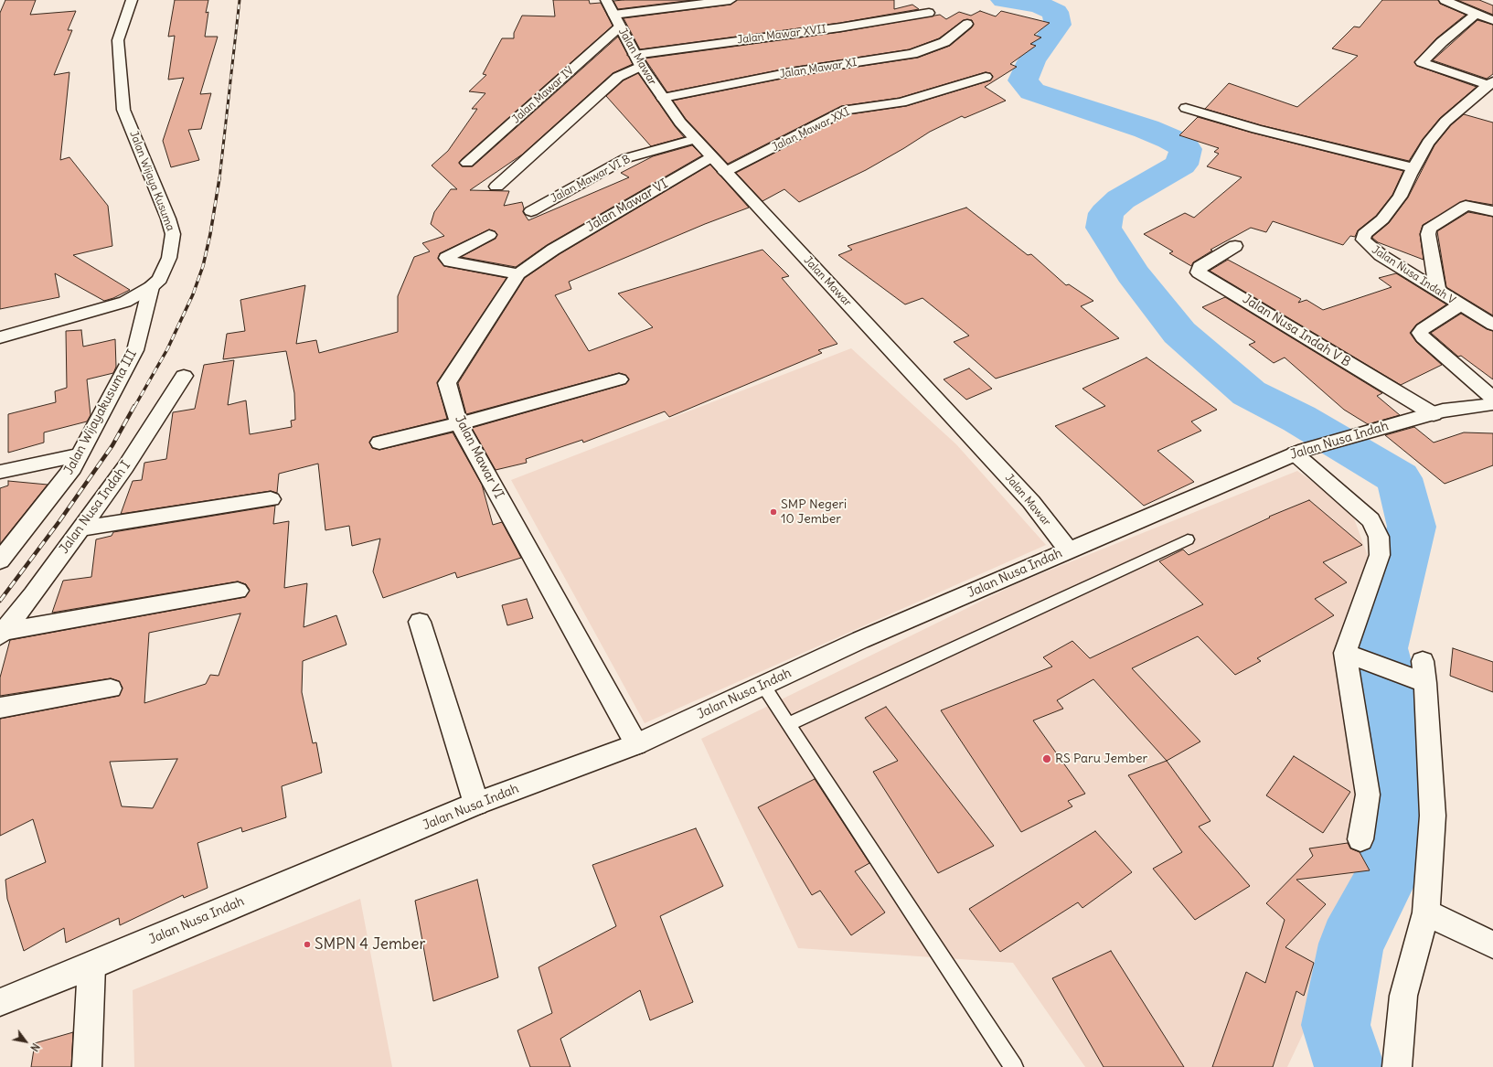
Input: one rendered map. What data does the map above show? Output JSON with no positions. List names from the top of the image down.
{
  "streets": {
    "street": [
      "Jalan Mawar XVII",
      "Jalan Mawar",
      "Jalan Mawar XI",
      "Jalan Mawar IV",
      "Jalan Mawar XXI",
      "Jalan Mawar VI B",
      "Jalan Wijaya Kusuma",
      "Jalan Mawar VI",
      "Jalan Nusa Indah V",
      "Jalan Nusa Indah V B",
      "Jalan Wijayakusuma III",
      "Jalan Nusa Indah",
      "Jalan Nusa Indah I"
    ]
  },
  "crossings": [
    ["Jalan Mawar XVII", "Jalan Mawar"],
    ["Jalan Mawar", "Jalan Mawar XI"],
    ["Jalan Mawar", "Jalan Mawar IV"],
    ["Jalan Mawar", "Jalan Mawar XXI"],
    ["Jalan Mawar", "Jalan Mawar VI B"],
    ["Jalan Mawar", "Jalan Mawar VI"],
    ["Jalan Mawar", "Jalan Nusa Indah"],
    ["Jalan Wijaya Kusuma", "Jalan Wijayakusuma III"],
    ["Jalan Mawar VI", "Jalan Nusa Indah"],
    ["Jalan Nusa Indah V B", "Jalan Nusa Indah"]
  ],
  "places": ["SMP Negeri 10 Jember", "RS Paru Jember", "SMPN 4 Jember"],
  "north": "bottom right"
}
